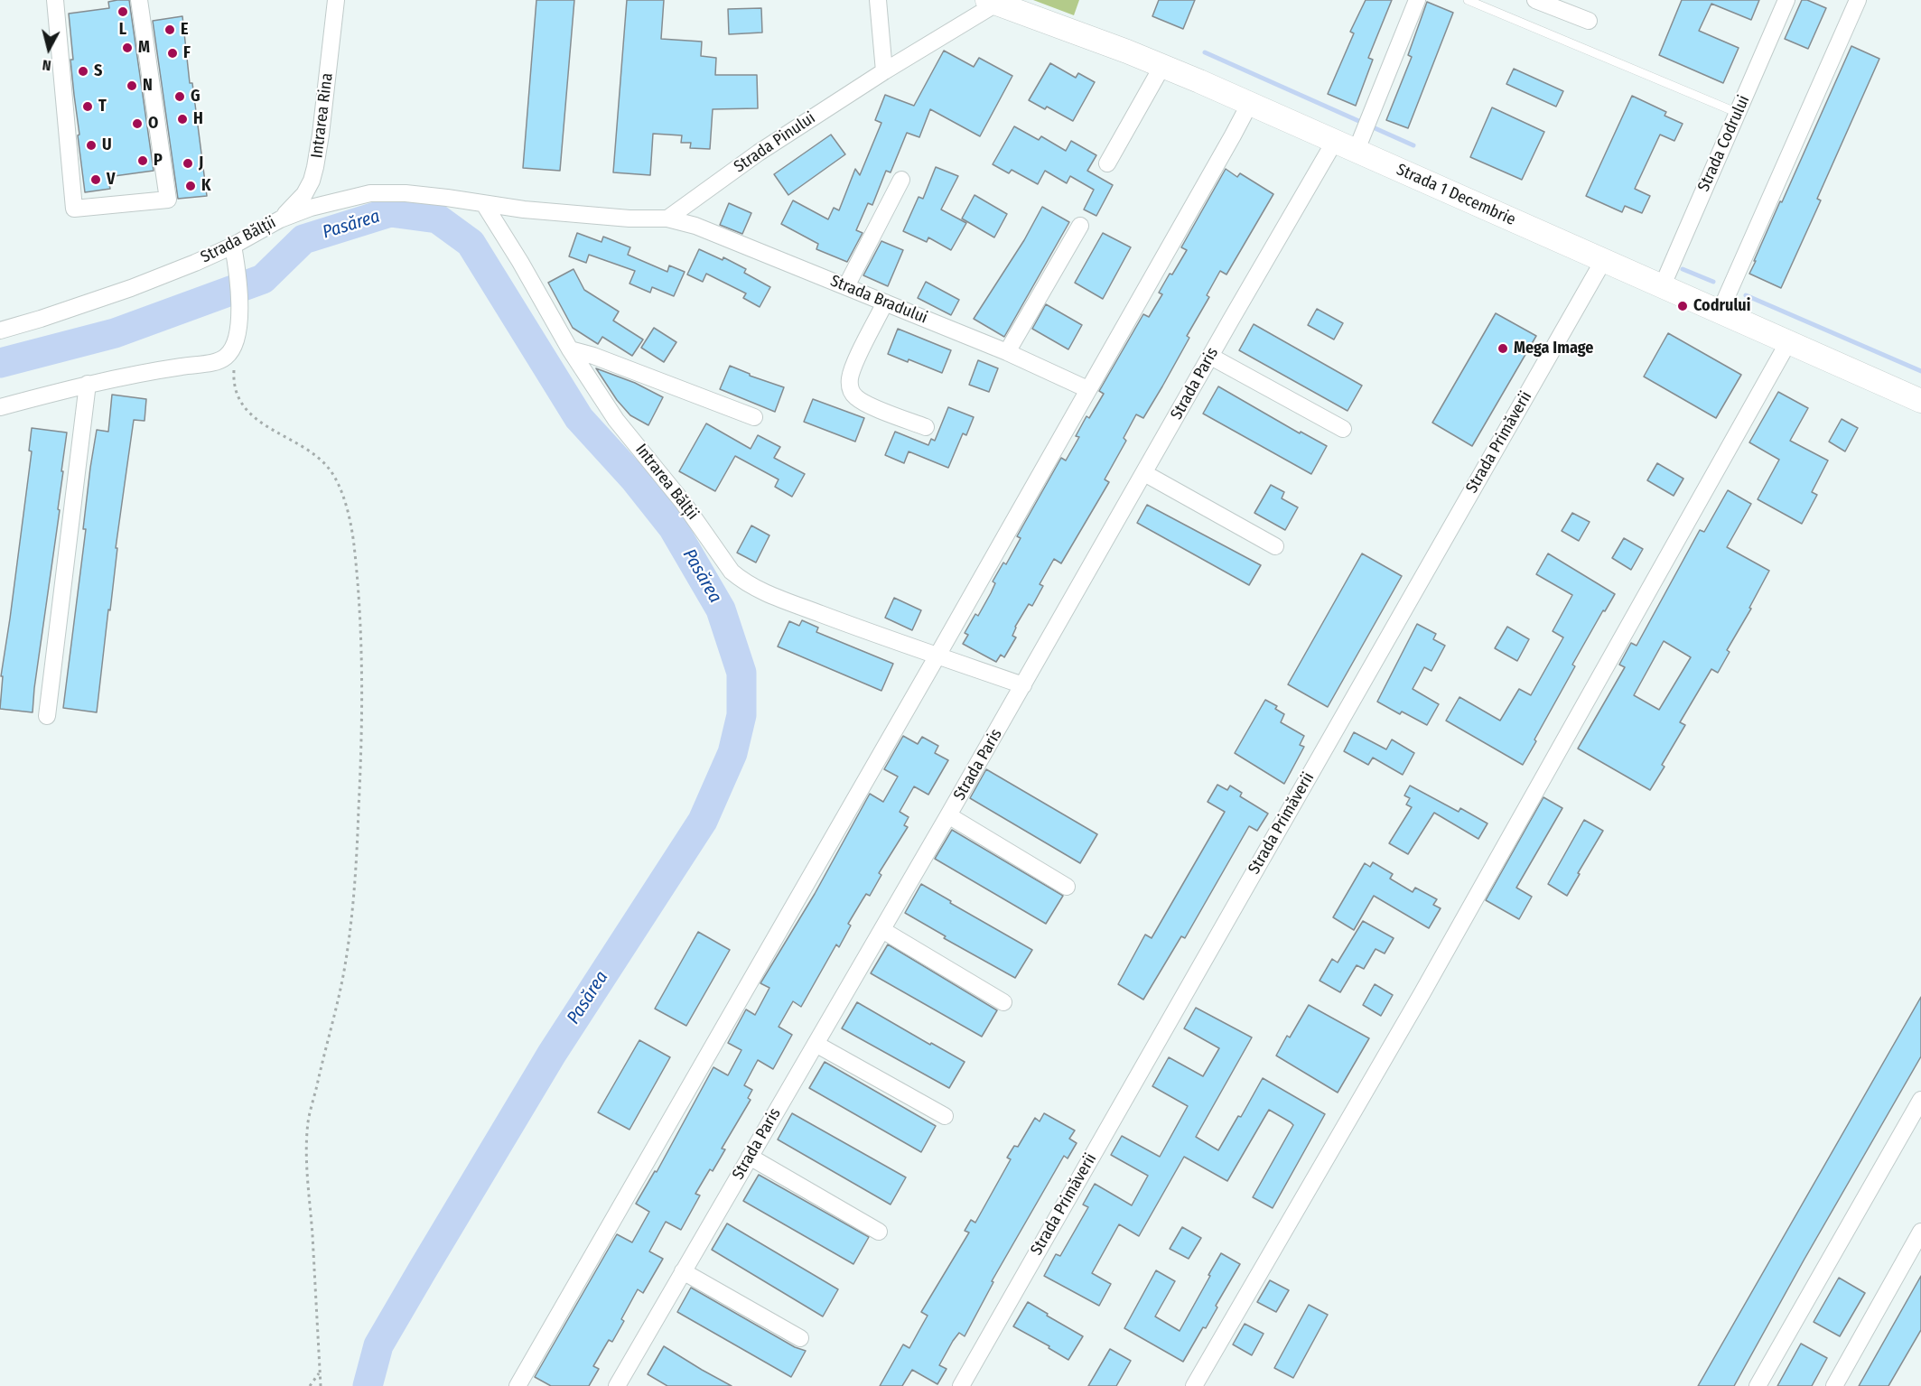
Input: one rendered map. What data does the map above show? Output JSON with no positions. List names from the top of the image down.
{
  "streets": {
    "main road": ["Strada 1 Decembrie"],
    "street": [
      "Intrarea Rina",
      "Strada Pinului",
      "Strada Codrului",
      "Strada Bălții",
      "Strada Bradului",
      "Strada Paris",
      "Strada Primăverii",
      "Intrarea Bălții"
    ]
  },
  "crossings": [
    ["Intrarea Rina", "Strada Bălții"],
    ["Strada Pinului", "Strada 1 Decembrie"],
    ["Strada Pinului", "Strada Bălții"],
    ["Strada Pinului", "Strada Bradului"],
    ["Strada Codrului", "Strada 1 Decembrie"],
    ["Strada 1 Decembrie", "Strada Paris"],
    ["Strada 1 Decembrie", "Strada Primăverii"],
    ["Strada Bălții", "Strada Bradului"],
    ["Strada Bălții", "Intrarea Bălții"],
    ["Strada Paris", "Intrarea Bălții"]
  ],
  "water": ["Pasărea"],
  "places": [
    "L",
    "E",
    "M",
    "F",
    "S",
    "N",
    "G",
    "T",
    "H",
    "O",
    "U",
    "P",
    "J",
    "V",
    "K",
    "Codrului",
    "Mega Image"
  ],
  "north": "bottom"
}
